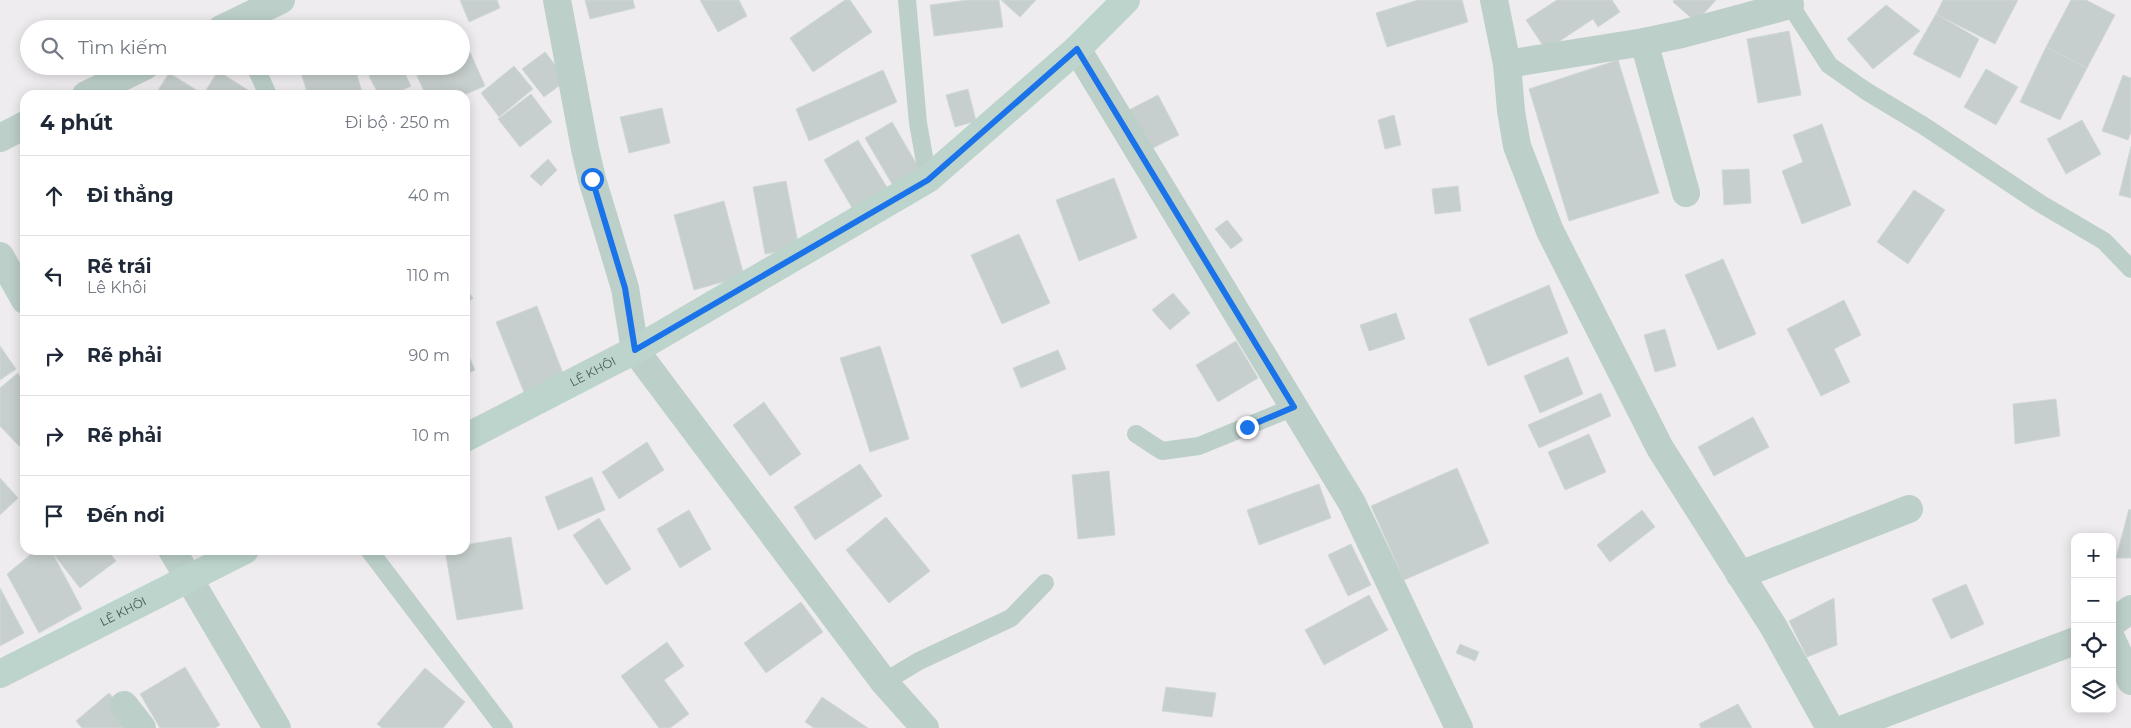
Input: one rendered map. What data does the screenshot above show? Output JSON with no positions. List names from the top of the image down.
{
  "streets": {
    "street": ["LÊ KHÔI"]
  },
  "page": {
    "search": "Tìm kiếm",
    "heading": ["4 phút", "Đi bộ · 250 m"],
    "list": [
      ["Đi thẳng", "40 m"],
      ["Rẽ trái", "Lê Khôi", "110 m"],
      ["Rẽ phải", "90 m"],
      ["Rẽ phải", "10 m"],
      "Đến nơi"
    ],
    "map_buttons": ["+", "−"]
  }
}
